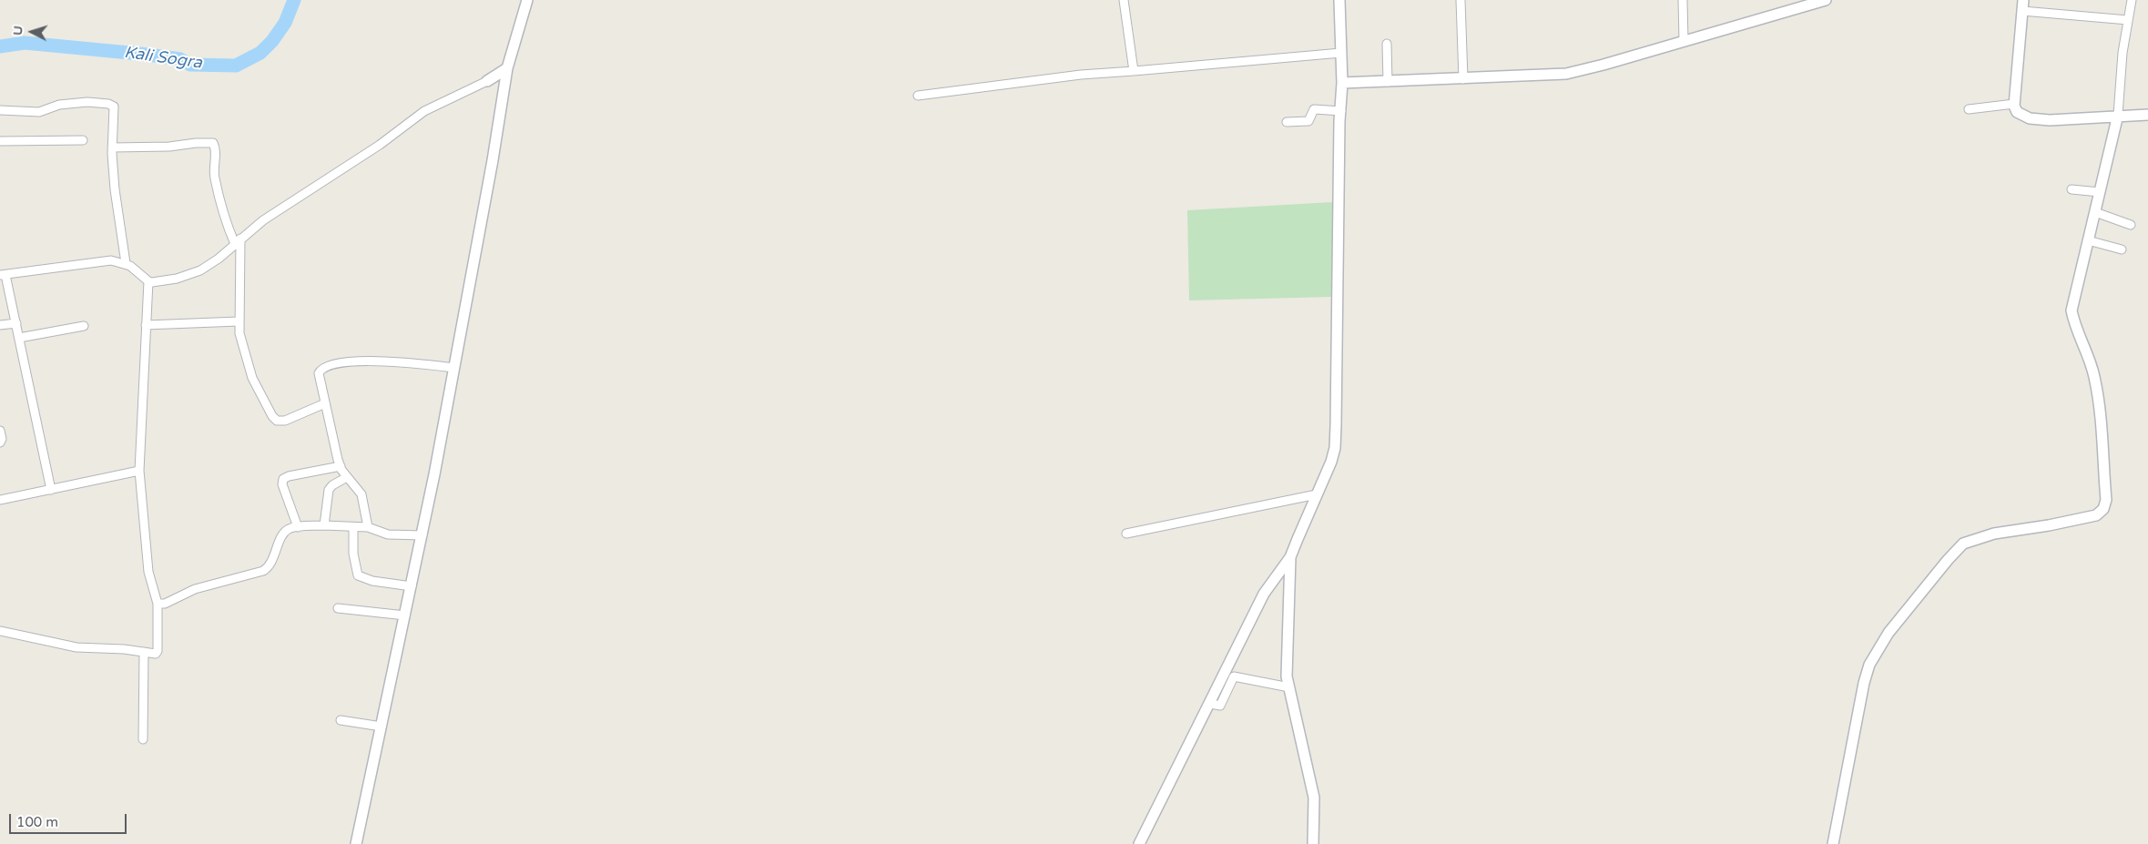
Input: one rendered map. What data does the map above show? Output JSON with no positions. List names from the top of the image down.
{
  "water": ["Kali Sogra"],
  "scale_bar": "100 m",
  "north": "left"
}
